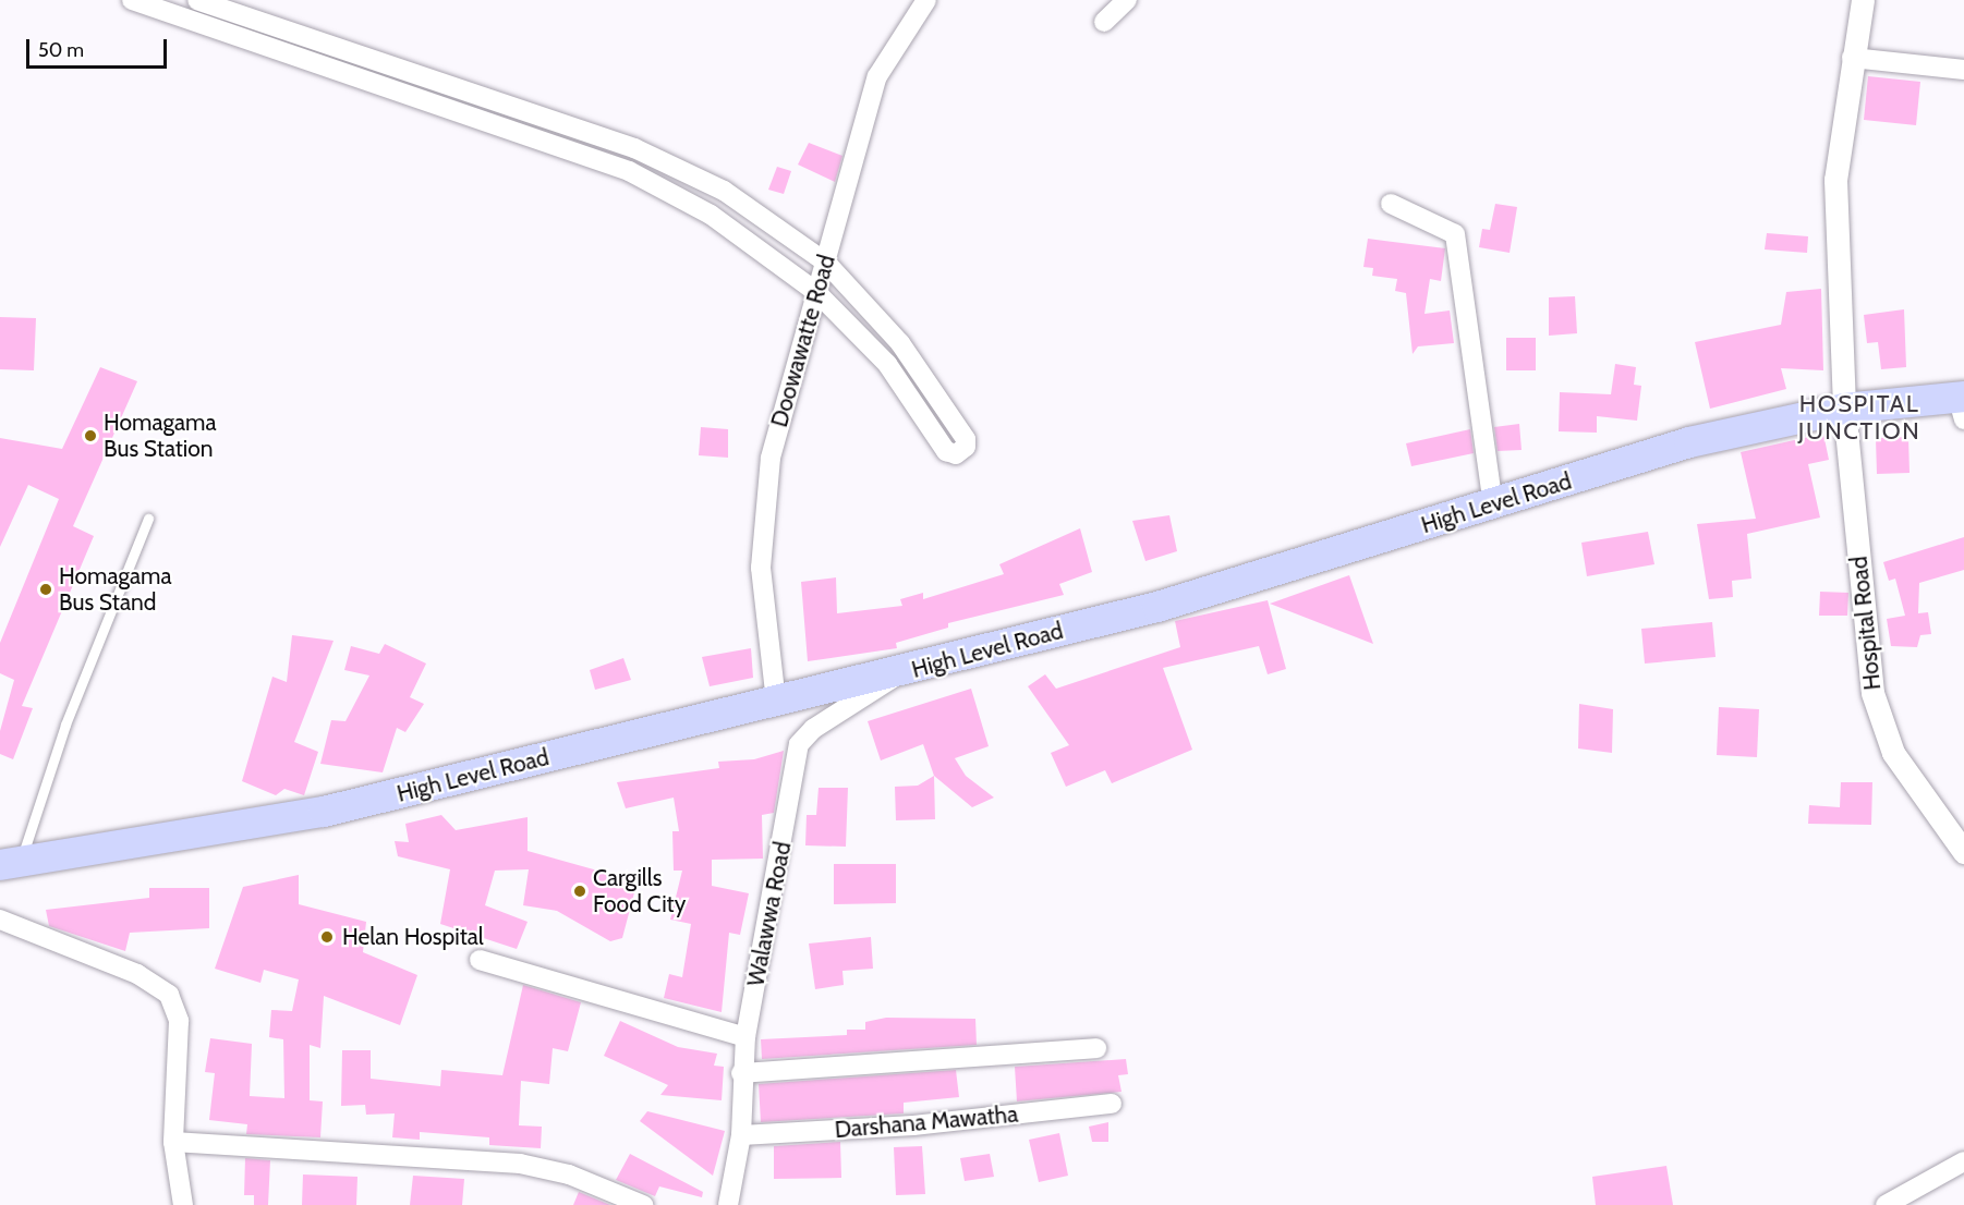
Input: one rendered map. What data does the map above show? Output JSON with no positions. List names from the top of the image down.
{
  "streets": {
    "highway": ["High Level Road"],
    "street": [
      "Doowawatte Road",
      "Hospital Road",
      "Walawwa Road",
      "Darshana Mawatha"
    ]
  },
  "crossings": [
    ["Doowawatte Road", "High Level Road"],
    ["High Level Road", "Hospital Road"],
    ["High Level Road", "Walawwa Road"],
    ["Walawwa Road", "Darshana Mawatha"]
  ],
  "districts": ["HOSPITAL JUNCTION"],
  "places": [
    "Homagama Bus Station",
    "Homagama Bus Stand",
    "Cargills Food City",
    "Helan Hospital"
  ],
  "scale_bar": "50 m"
}
